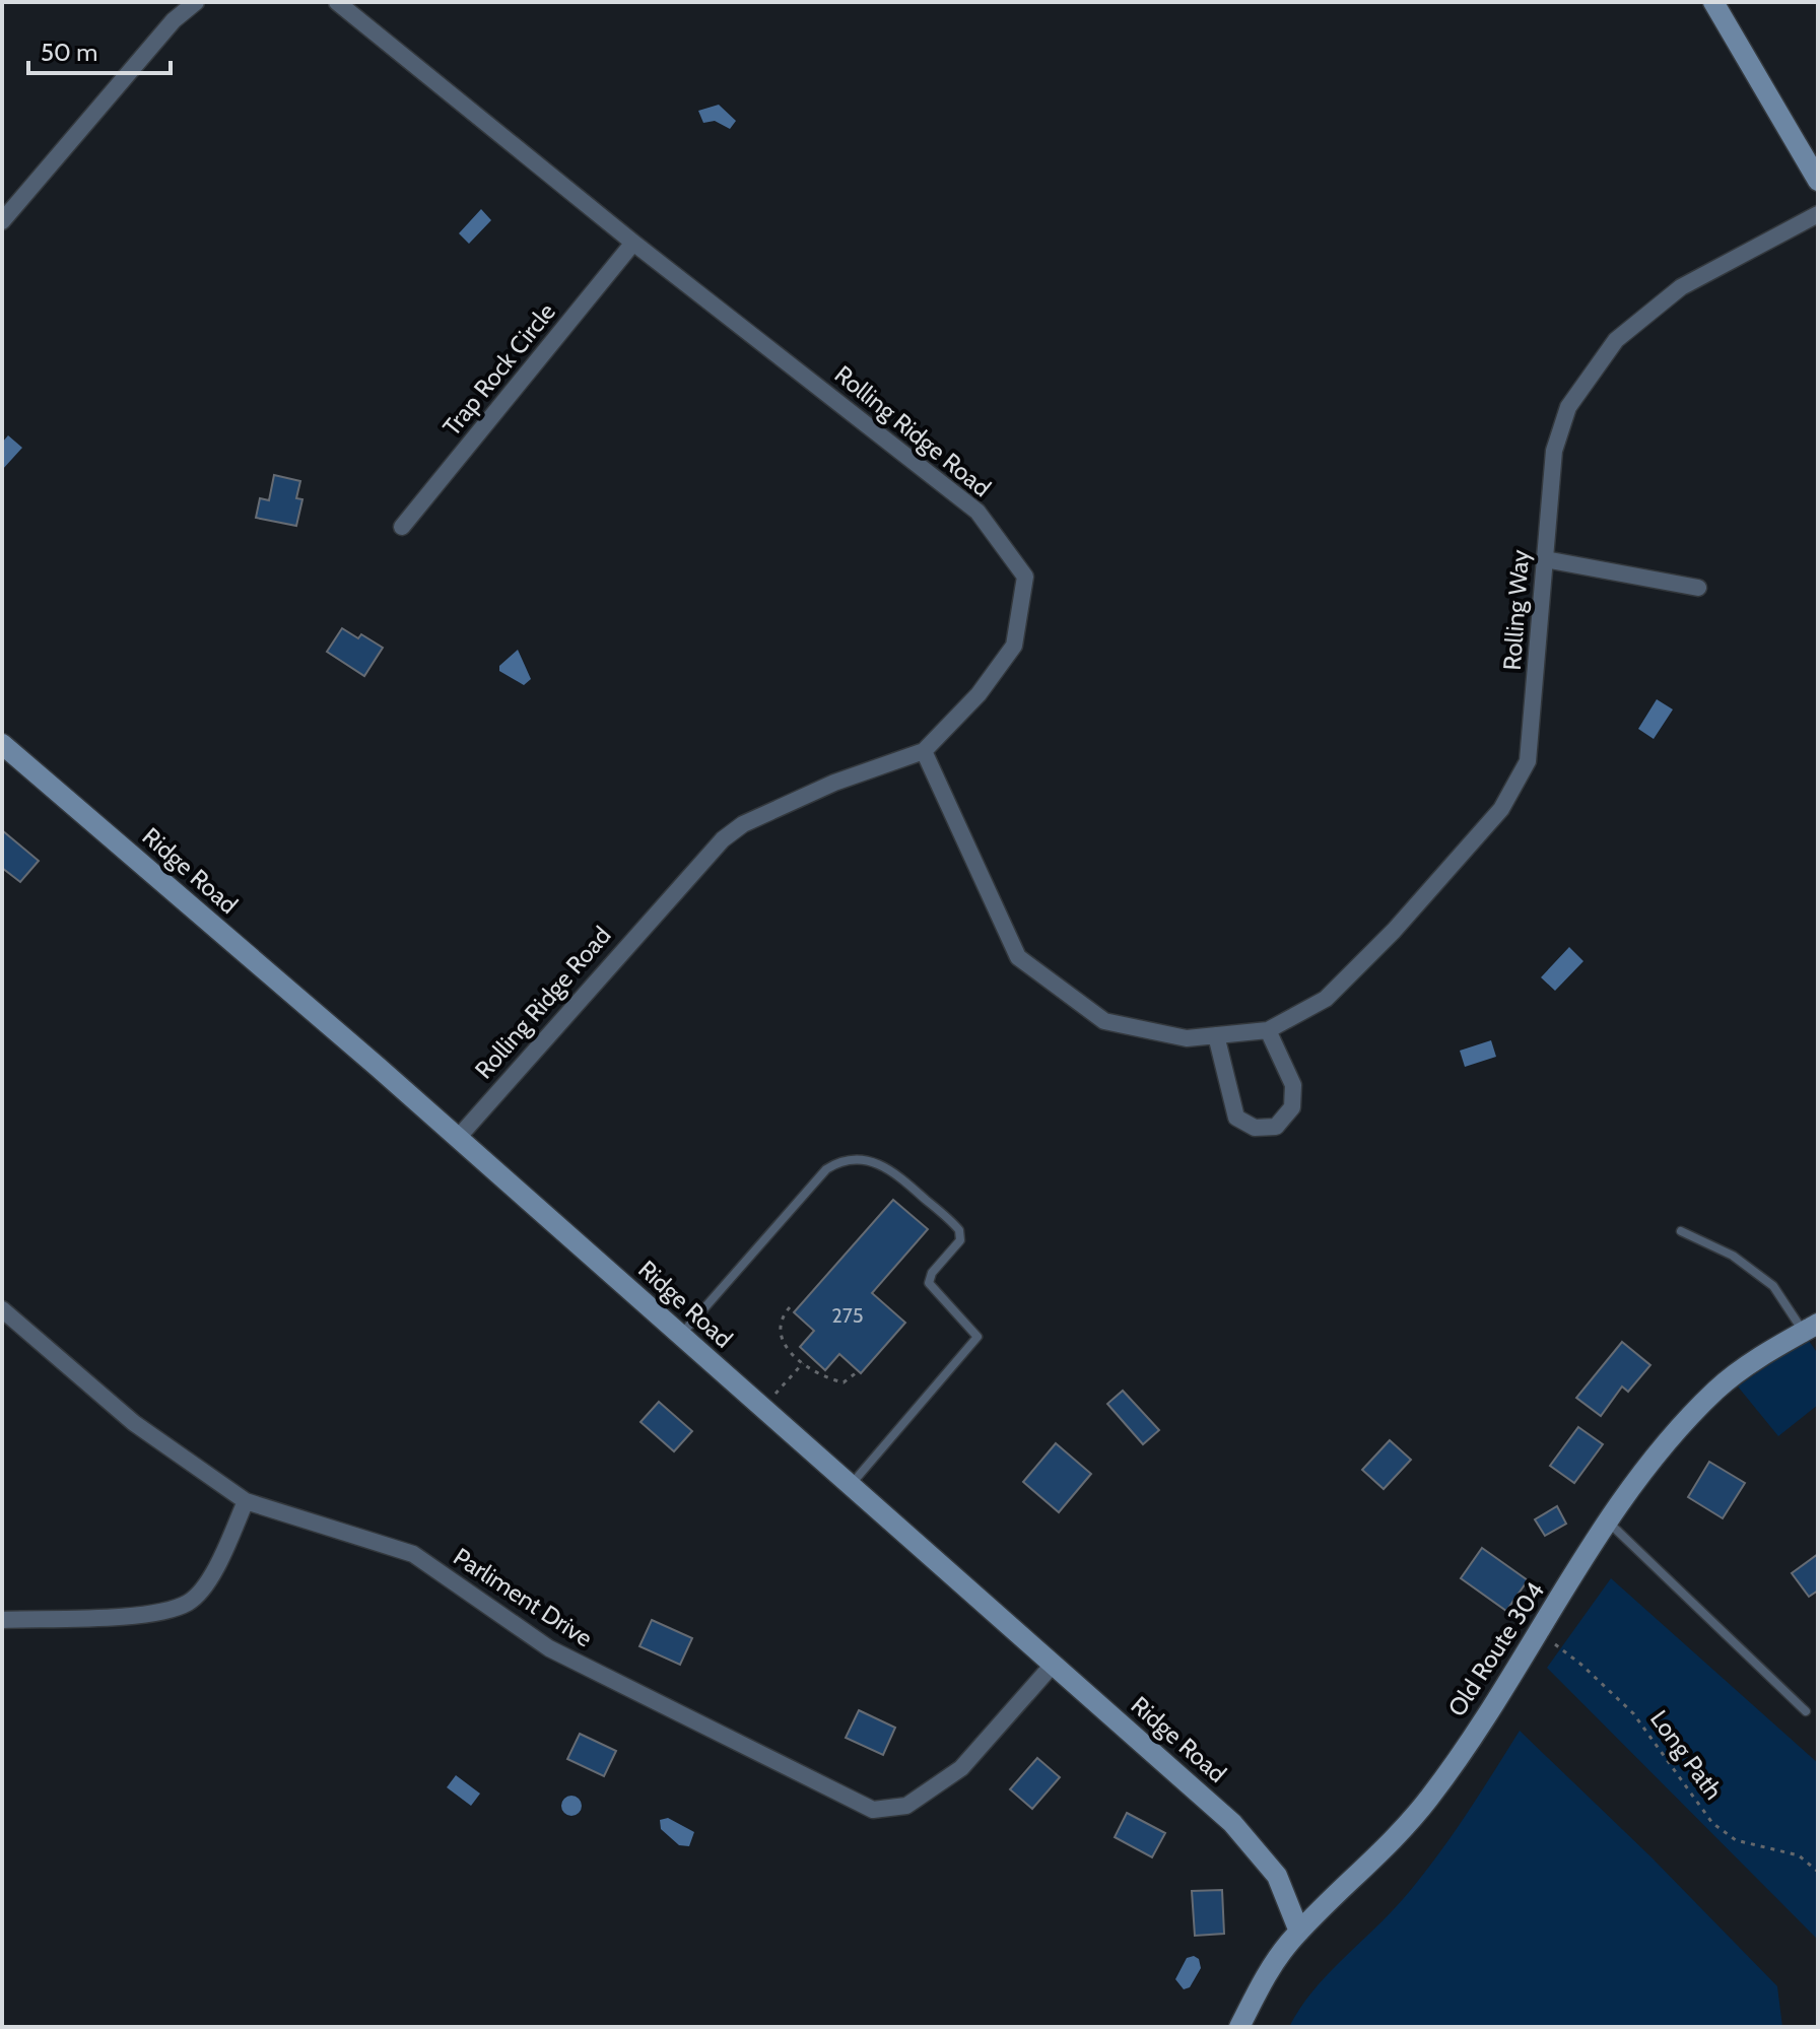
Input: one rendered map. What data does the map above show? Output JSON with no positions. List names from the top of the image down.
{
  "streets": {
    "street": [
      "Trap Rock Circle",
      "Rolling Ridge Road",
      "Rolling Way",
      "Ridge Road",
      "Parliment Drive",
      "Old Route 304"
    ],
    "path": ["Long Path"]
  },
  "crossings": [
    ["Trap Rock Circle", "Rolling Ridge Road"],
    ["Rolling Ridge Road", "Rolling Way"],
    ["Rolling Ridge Road", "Ridge Road"],
    ["Ridge Road", "Parliment Drive"],
    ["Ridge Road", "Old Route 304"],
    ["Old Route 304", "Long Path"]
  ],
  "house_numbers": ["275"],
  "scale_bar": "50 m"
}
